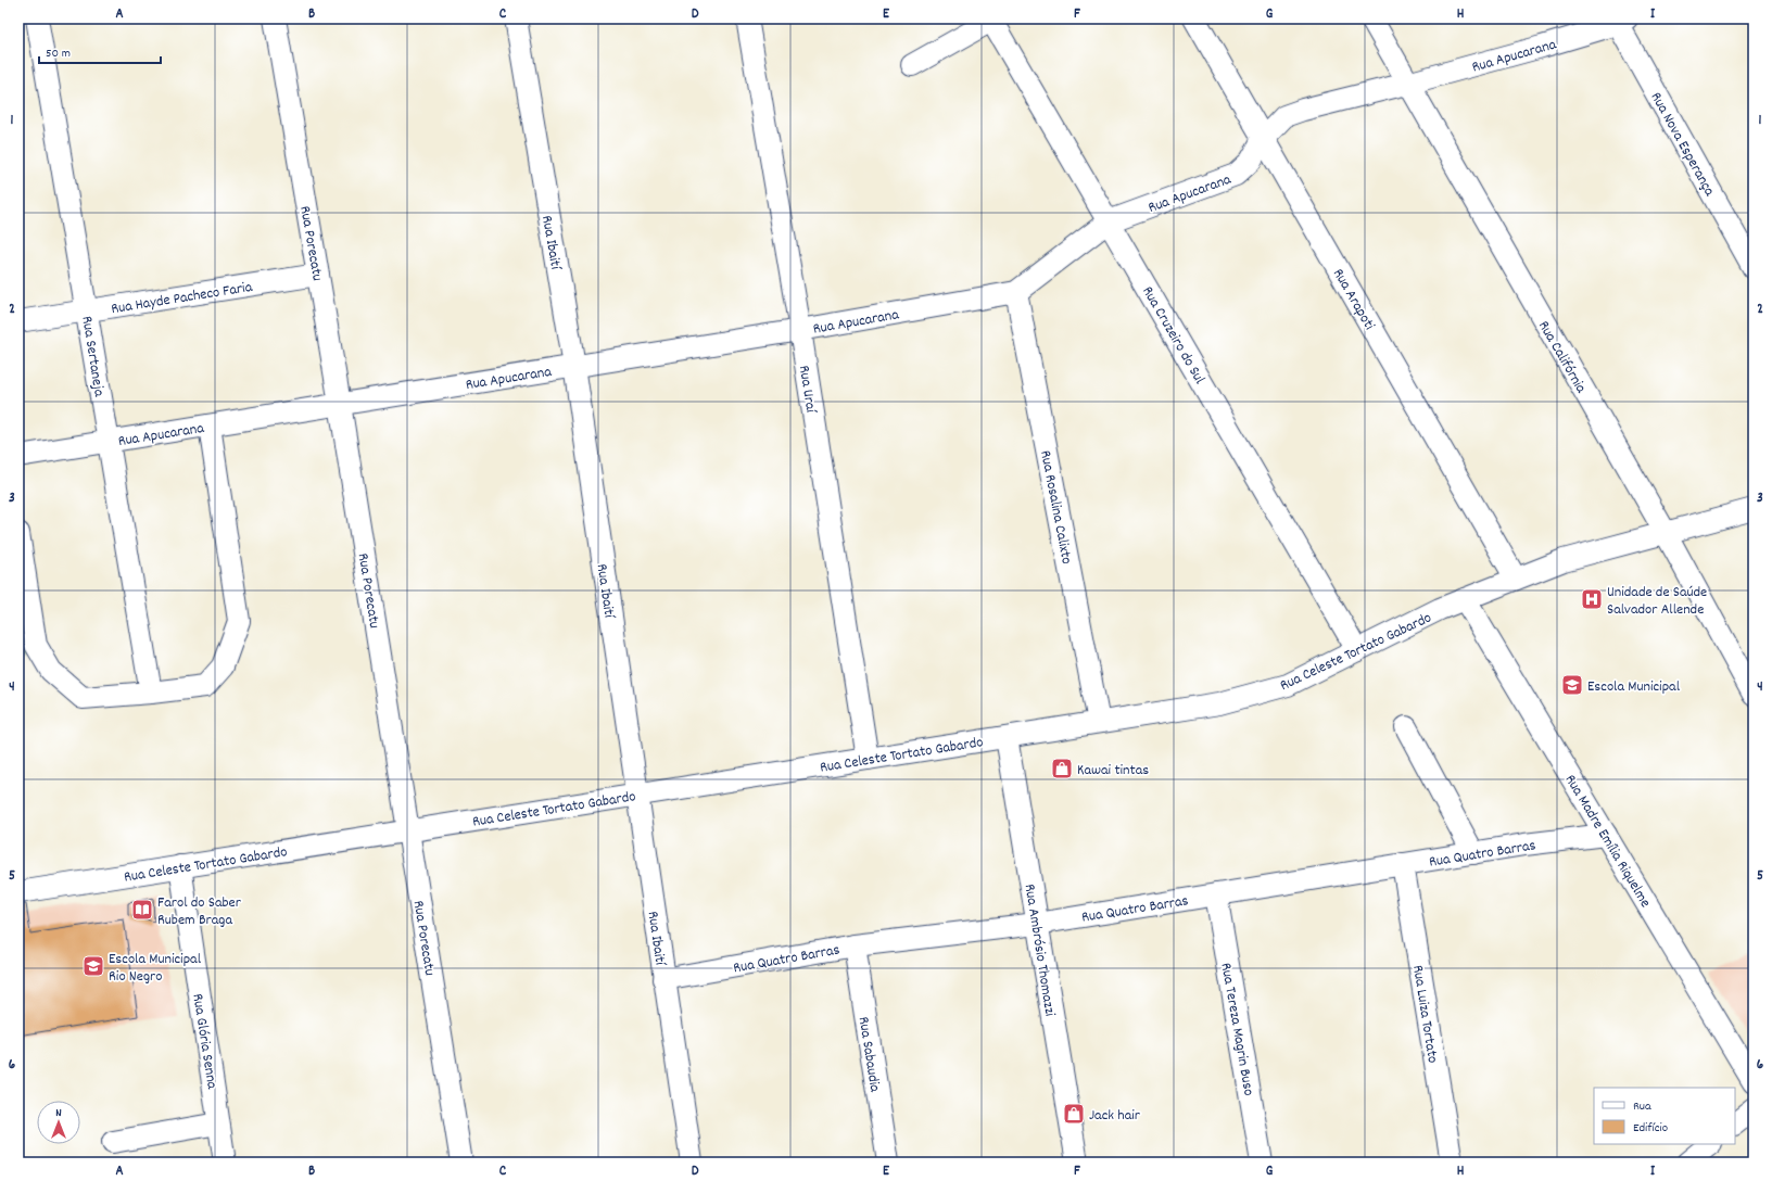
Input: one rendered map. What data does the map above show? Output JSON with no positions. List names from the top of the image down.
{
  "streets": {
    "street": [
      "Rua Apucarana",
      "Rua Nova Esperança",
      "Rua Ibaití",
      "Rua Porecatu",
      "Rua Hayde Pacheco Faria",
      "Rua Arapoti",
      "Rua Cruzeiro do Sul",
      "Rua Sertaneja",
      "Rua Califórnia",
      "Rua Uraí",
      "Rua Rosalina Calixto",
      "Rua Celeste Tortato Gabardo",
      "Rua Madre Emília Riquelme",
      "Rua Quatro Barras",
      "Rua Ambrósio Thomazzi",
      "Rua Luiza Tortato",
      "Rua Tereza Magrin Buso",
      "Rua Glória Senna",
      "Rua Sabaudia"
    ]
  },
  "crossings": [
    ["Rua Apucarana", "Rua Nova Esperança"],
    ["Rua Apucarana", "Rua Ibaití"],
    ["Rua Apucarana", "Rua Porecatu"],
    ["Rua Apucarana", "Rua Arapoti"],
    ["Rua Apucarana", "Rua Cruzeiro do Sul"],
    ["Rua Apucarana", "Rua Sertaneja"],
    ["Rua Apucarana", "Rua Califórnia"],
    ["Rua Apucarana", "Rua Uraí"],
    ["Rua Apucarana", "Rua Rosalina Calixto"],
    ["Rua Ibaití", "Rua Celeste Tortato Gabardo"],
    ["Rua Ibaití", "Rua Quatro Barras"],
    ["Rua Porecatu", "Rua Hayde Pacheco Faria"],
    ["Rua Porecatu", "Rua Celeste Tortato Gabardo"],
    ["Rua Hayde Pacheco Faria", "Rua Sertaneja"],
    ["Rua Arapoti", "Rua Celeste Tortato Gabardo"],
    ["Rua Cruzeiro do Sul", "Rua Celeste Tortato Gabardo"],
    ["Rua Califórnia", "Rua Celeste Tortato Gabardo"],
    ["Rua Uraí", "Rua Celeste Tortato Gabardo"],
    ["Rua Rosalina Calixto", "Rua Celeste Tortato Gabardo"],
    ["Rua Celeste Tortato Gabardo", "Rua Madre Emília Riquelme"],
    ["Rua Celeste Tortato Gabardo", "Rua Ambrósio Thomazzi"],
    ["Rua Celeste Tortato Gabardo", "Rua Glória Senna"],
    ["Rua Madre Emília Riquelme", "Rua Quatro Barras"],
    ["Rua Quatro Barras", "Rua Ambrósio Thomazzi"],
    ["Rua Quatro Barras", "Rua Luiza Tortato"],
    ["Rua Quatro Barras", "Rua Tereza Magrin Buso"],
    ["Rua Quatro Barras", "Rua Sabaudia"]
  ],
  "places": {
    "hospital": ["Unidade de Saúde Salvador Allende"],
    "school or university": ["Escola Municipal", "Escola Municipal Rio Negro"],
    "shop": ["Kawai tintas", "Jack hair"],
    "library": ["Farol do Saber Rubem Braga"]
  },
  "legend": ["Rua", "Edifício"],
  "scale_bar": "50 m",
  "north": "top",
  "grid": {
    "columns": [
      "A",
      "B",
      "C",
      "D",
      "E",
      "F",
      "G",
      "H",
      "I"
    ],
    "rows": [
      "1",
      "2",
      "3",
      "4",
      "5",
      "6"
    ]
  }
}
